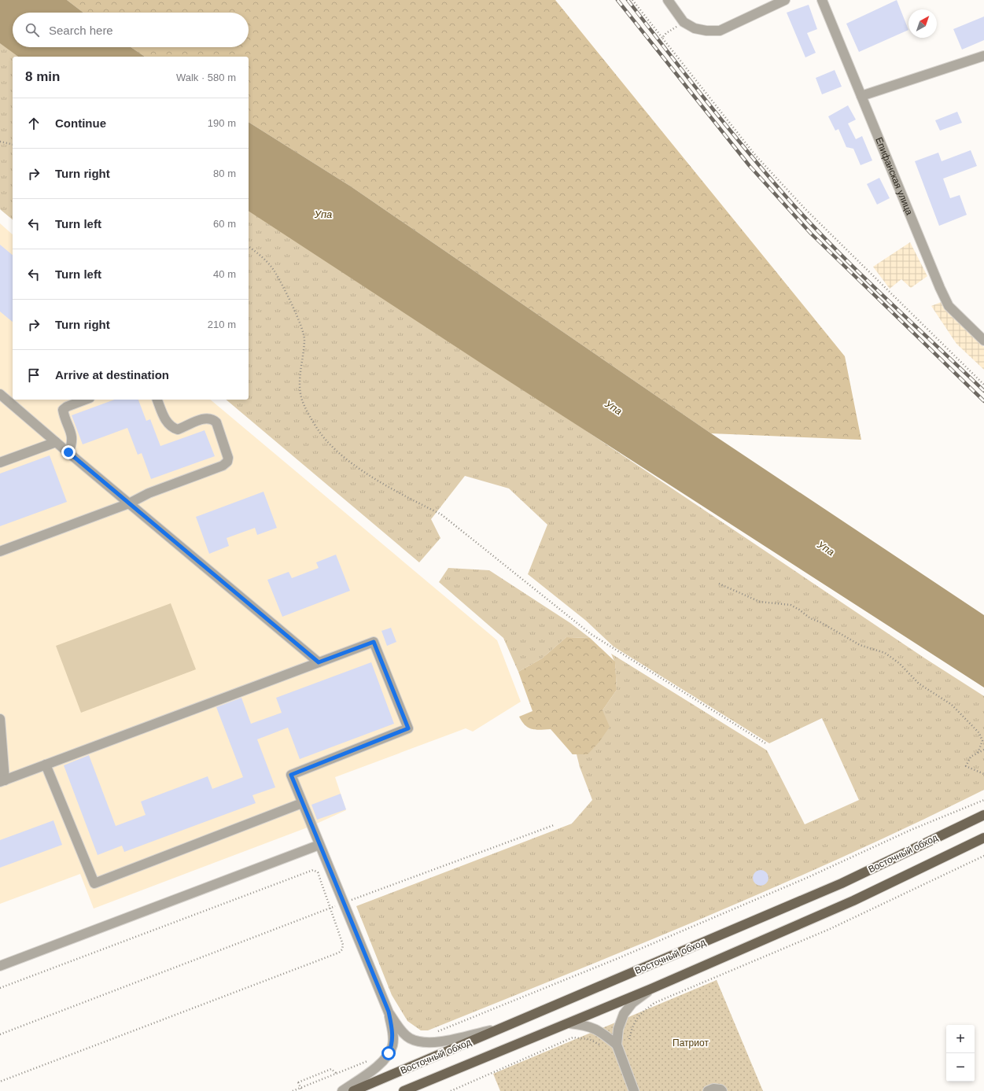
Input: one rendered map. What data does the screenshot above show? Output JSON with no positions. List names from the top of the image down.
{
  "streets": {
    "main road": ["Восточный обход"],
    "street": ["Епифанская улица"]
  },
  "water": ["Упа"],
  "parks": ["Патриот"],
  "north": "top right",
  "page": {
    "search": "Search here",
    "heading": ["8 min", "Walk · 580 m"],
    "list": [
      ["Continue", "190 m"],
      ["Turn right", "80 m"],
      ["Turn left", "60 m"],
      ["Turn left", "40 m"],
      ["Turn right", "210 m"],
      "Arrive at destination"
    ],
    "map_buttons": ["+", "−"]
  }
}
